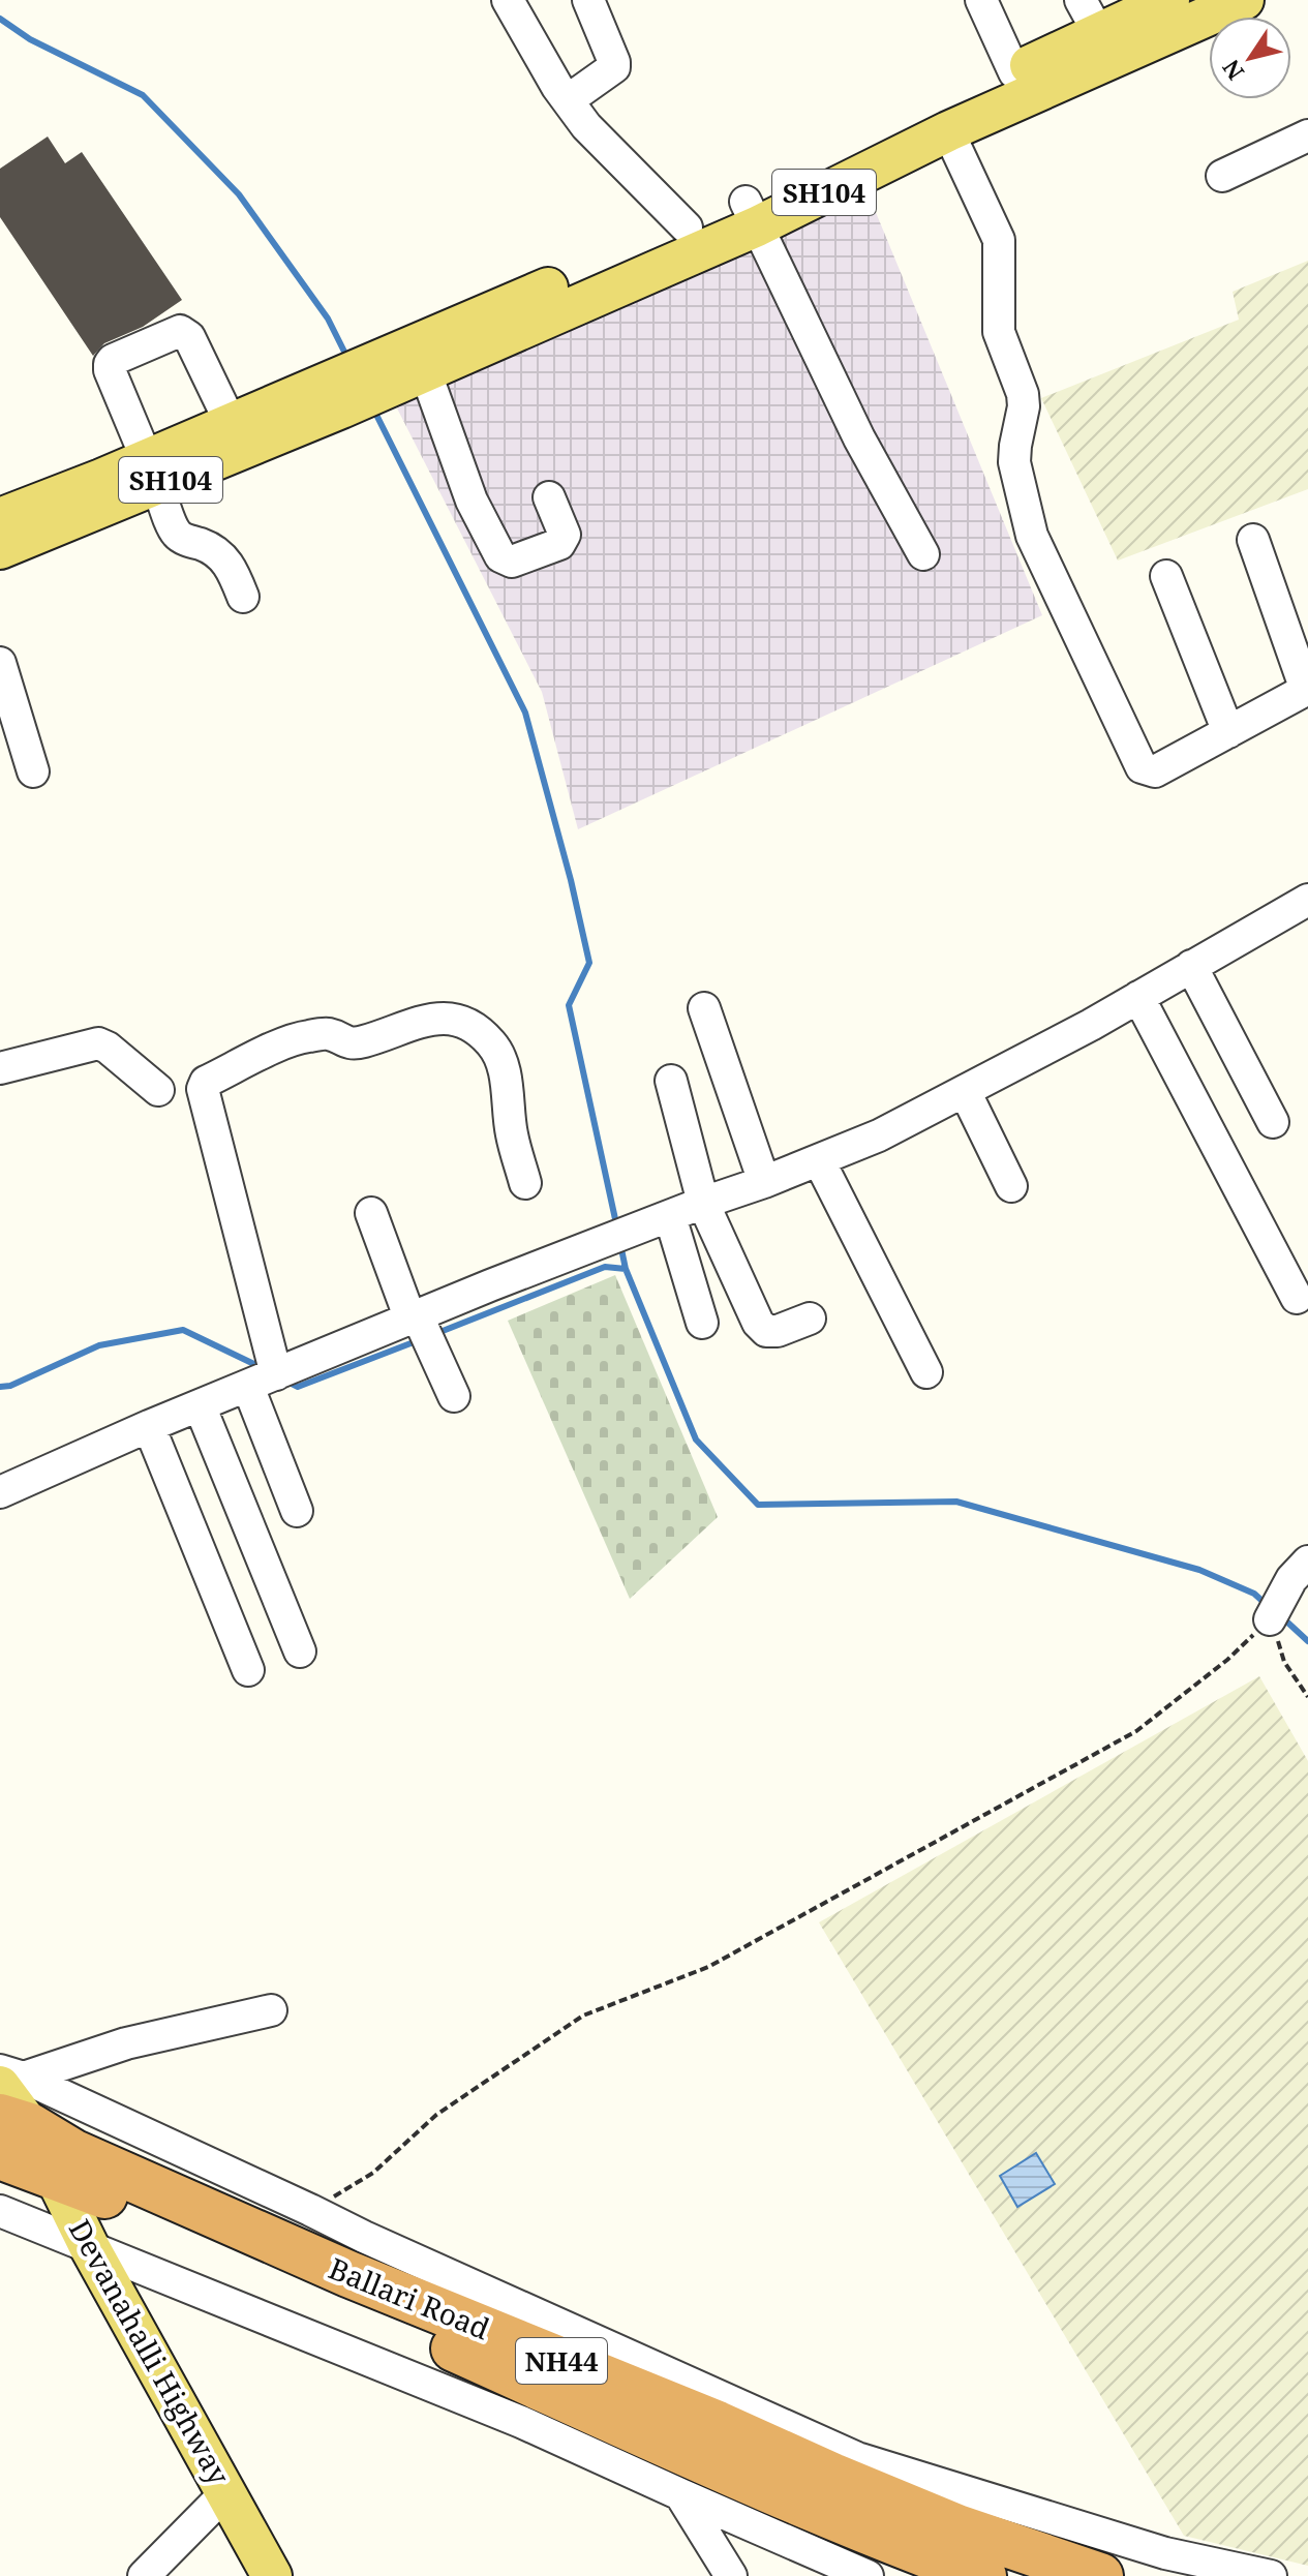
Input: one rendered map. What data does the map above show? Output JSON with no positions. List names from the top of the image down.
{
  "streets": {
    "highway": ["Ballari Road", "NH44"],
    "main road": ["SH104", "Devanahalli Highway"]
  },
  "crossings": [
    ["Ballari Road", "Devanahalli Highway"]
  ],
  "north": "bottom left"
}
